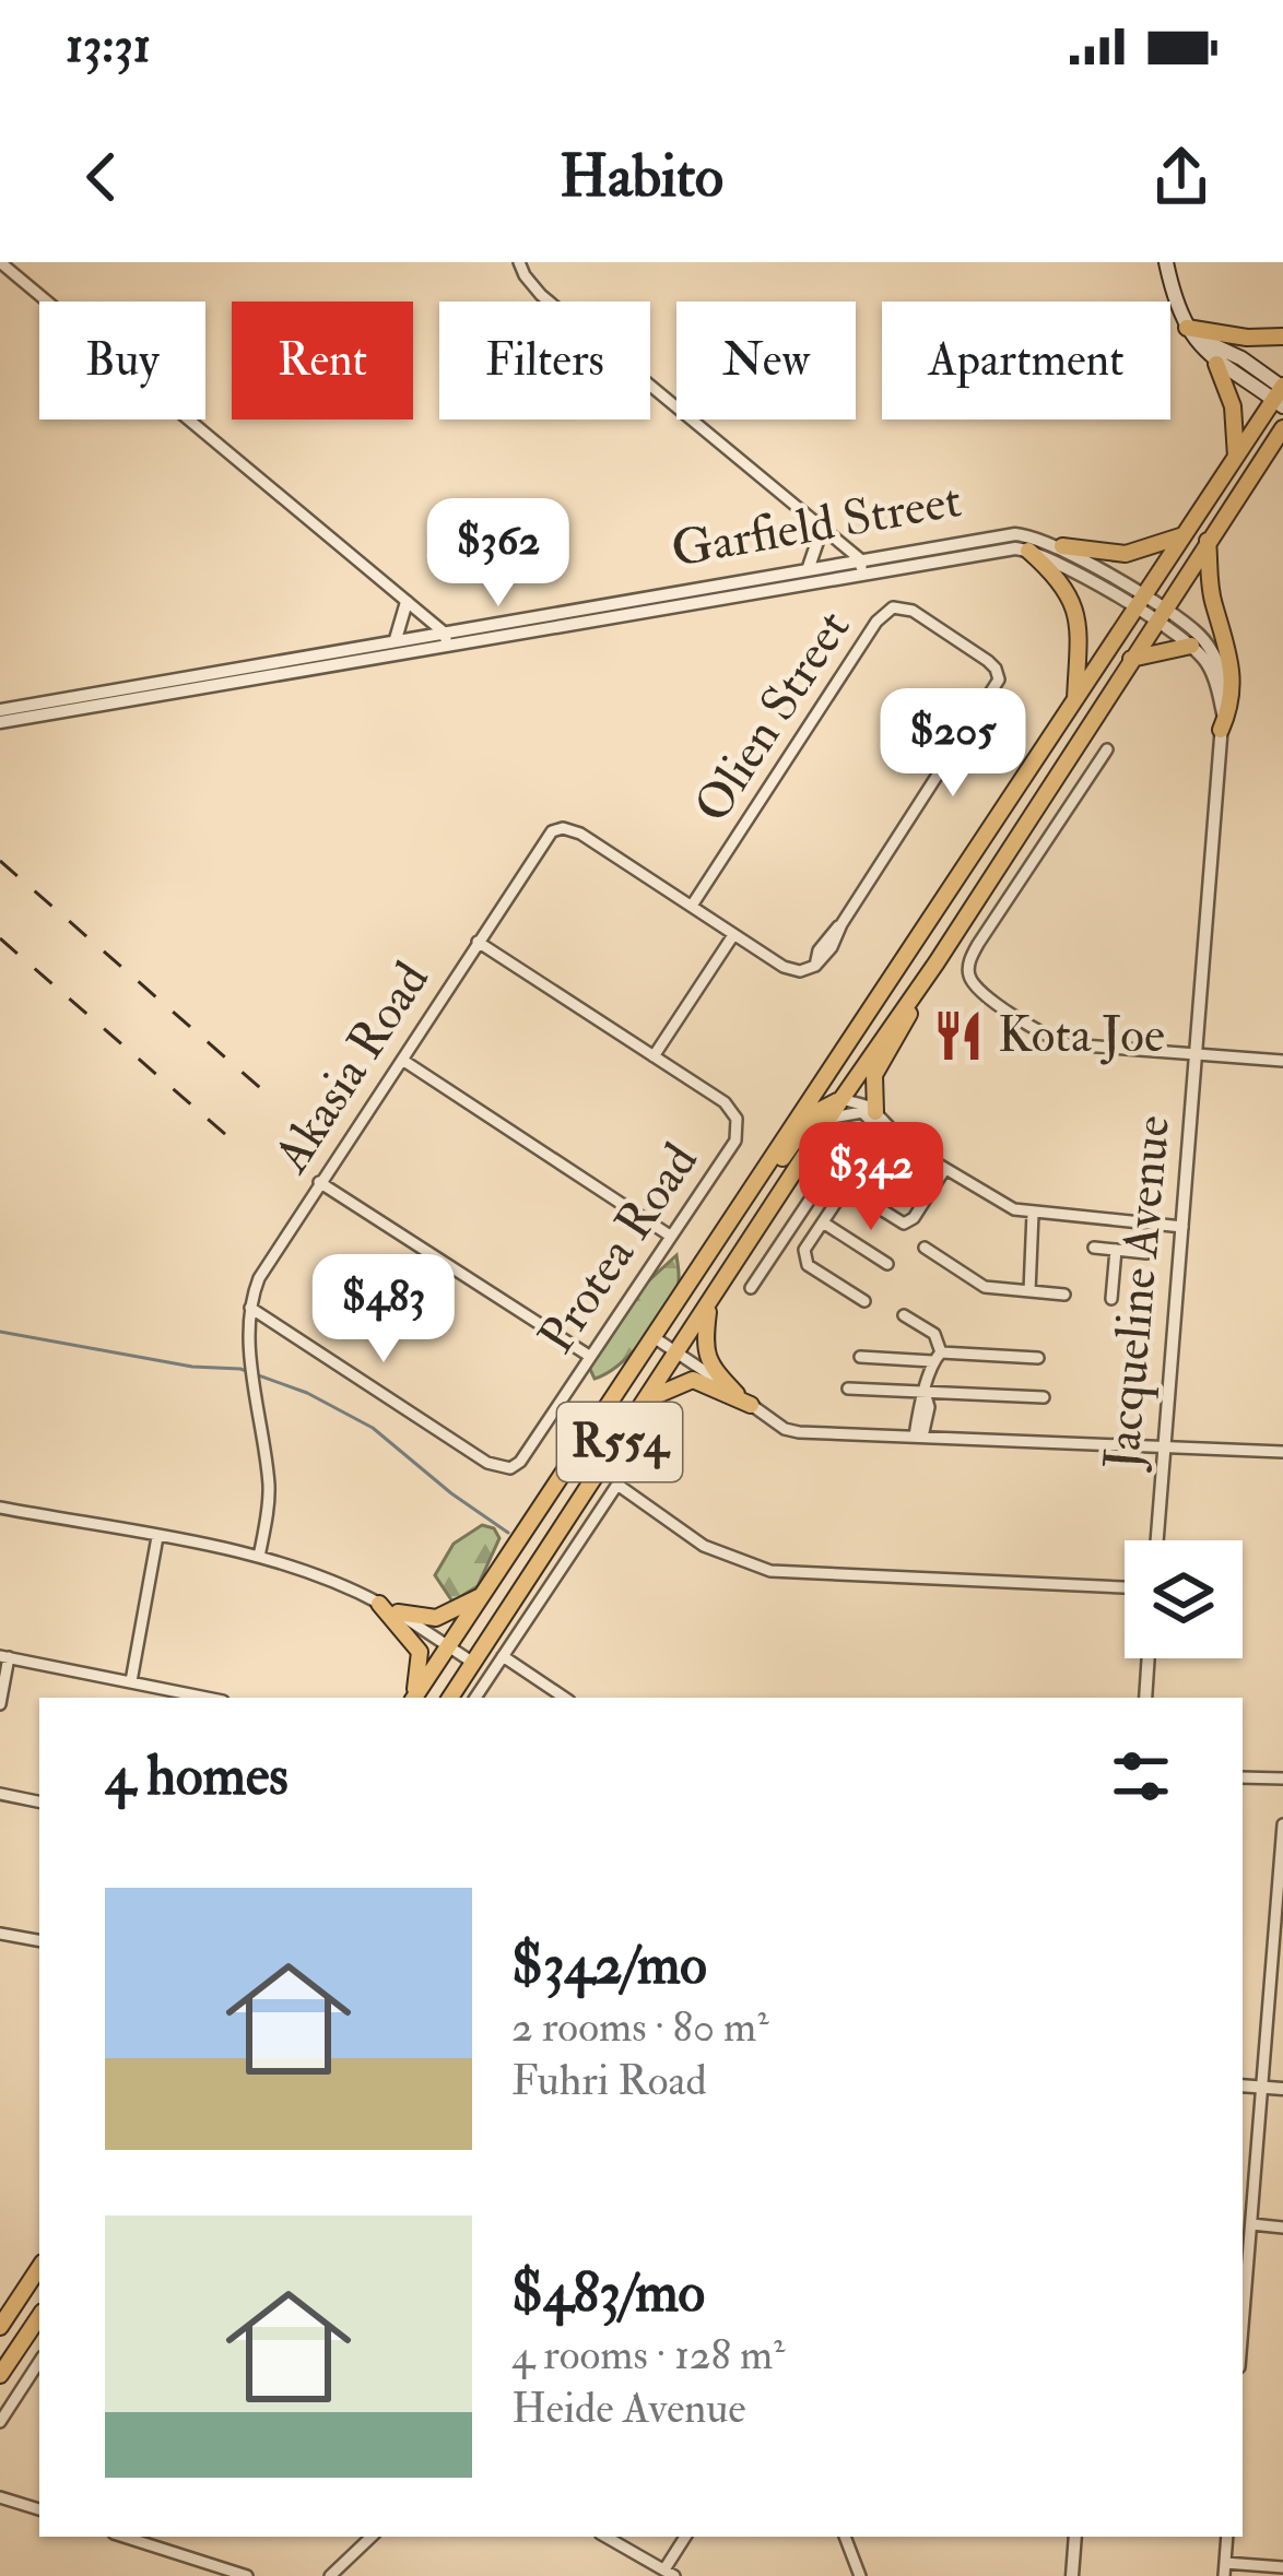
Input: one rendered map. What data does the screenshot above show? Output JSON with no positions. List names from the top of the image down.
{
  "streets": {
    "main road": ["R554"],
    "street": [
      "Garfield Street",
      "Olien Street",
      "Akasia Road",
      "Protea Road",
      "Jacqueline Avenue"
    ]
  },
  "crossings": [
    ["Garfield Street", "Jacqueline Avenue"],
    ["Garfield Street", "R554"],
    ["Olien Street", "Akasia Road"],
    ["Akasia Road", "Protea Road"],
    ["Jacqueline Avenue", "R554"]
  ],
  "places": {
    "restaurant": ["Kota Joe"]
  },
  "page": {
    "status": "13:31",
    "header": "Habito",
    "chip": [
      "Buy",
      "Rent",
      "Filters",
      "New",
      "Apartment"
    ],
    "price": [
      "$362",
      "$205",
      "$342",
      "$483"
    ],
    "heading": "4 homes",
    "list": [
      {
        "name": "$342/mo",
        "note": "2 rooms · 80 m² · Fuhri Road"
      },
      {
        "name": "$483/mo",
        "note": "4 rooms · 128 m² · Heide Avenue"
      }
    ]
  }
}
